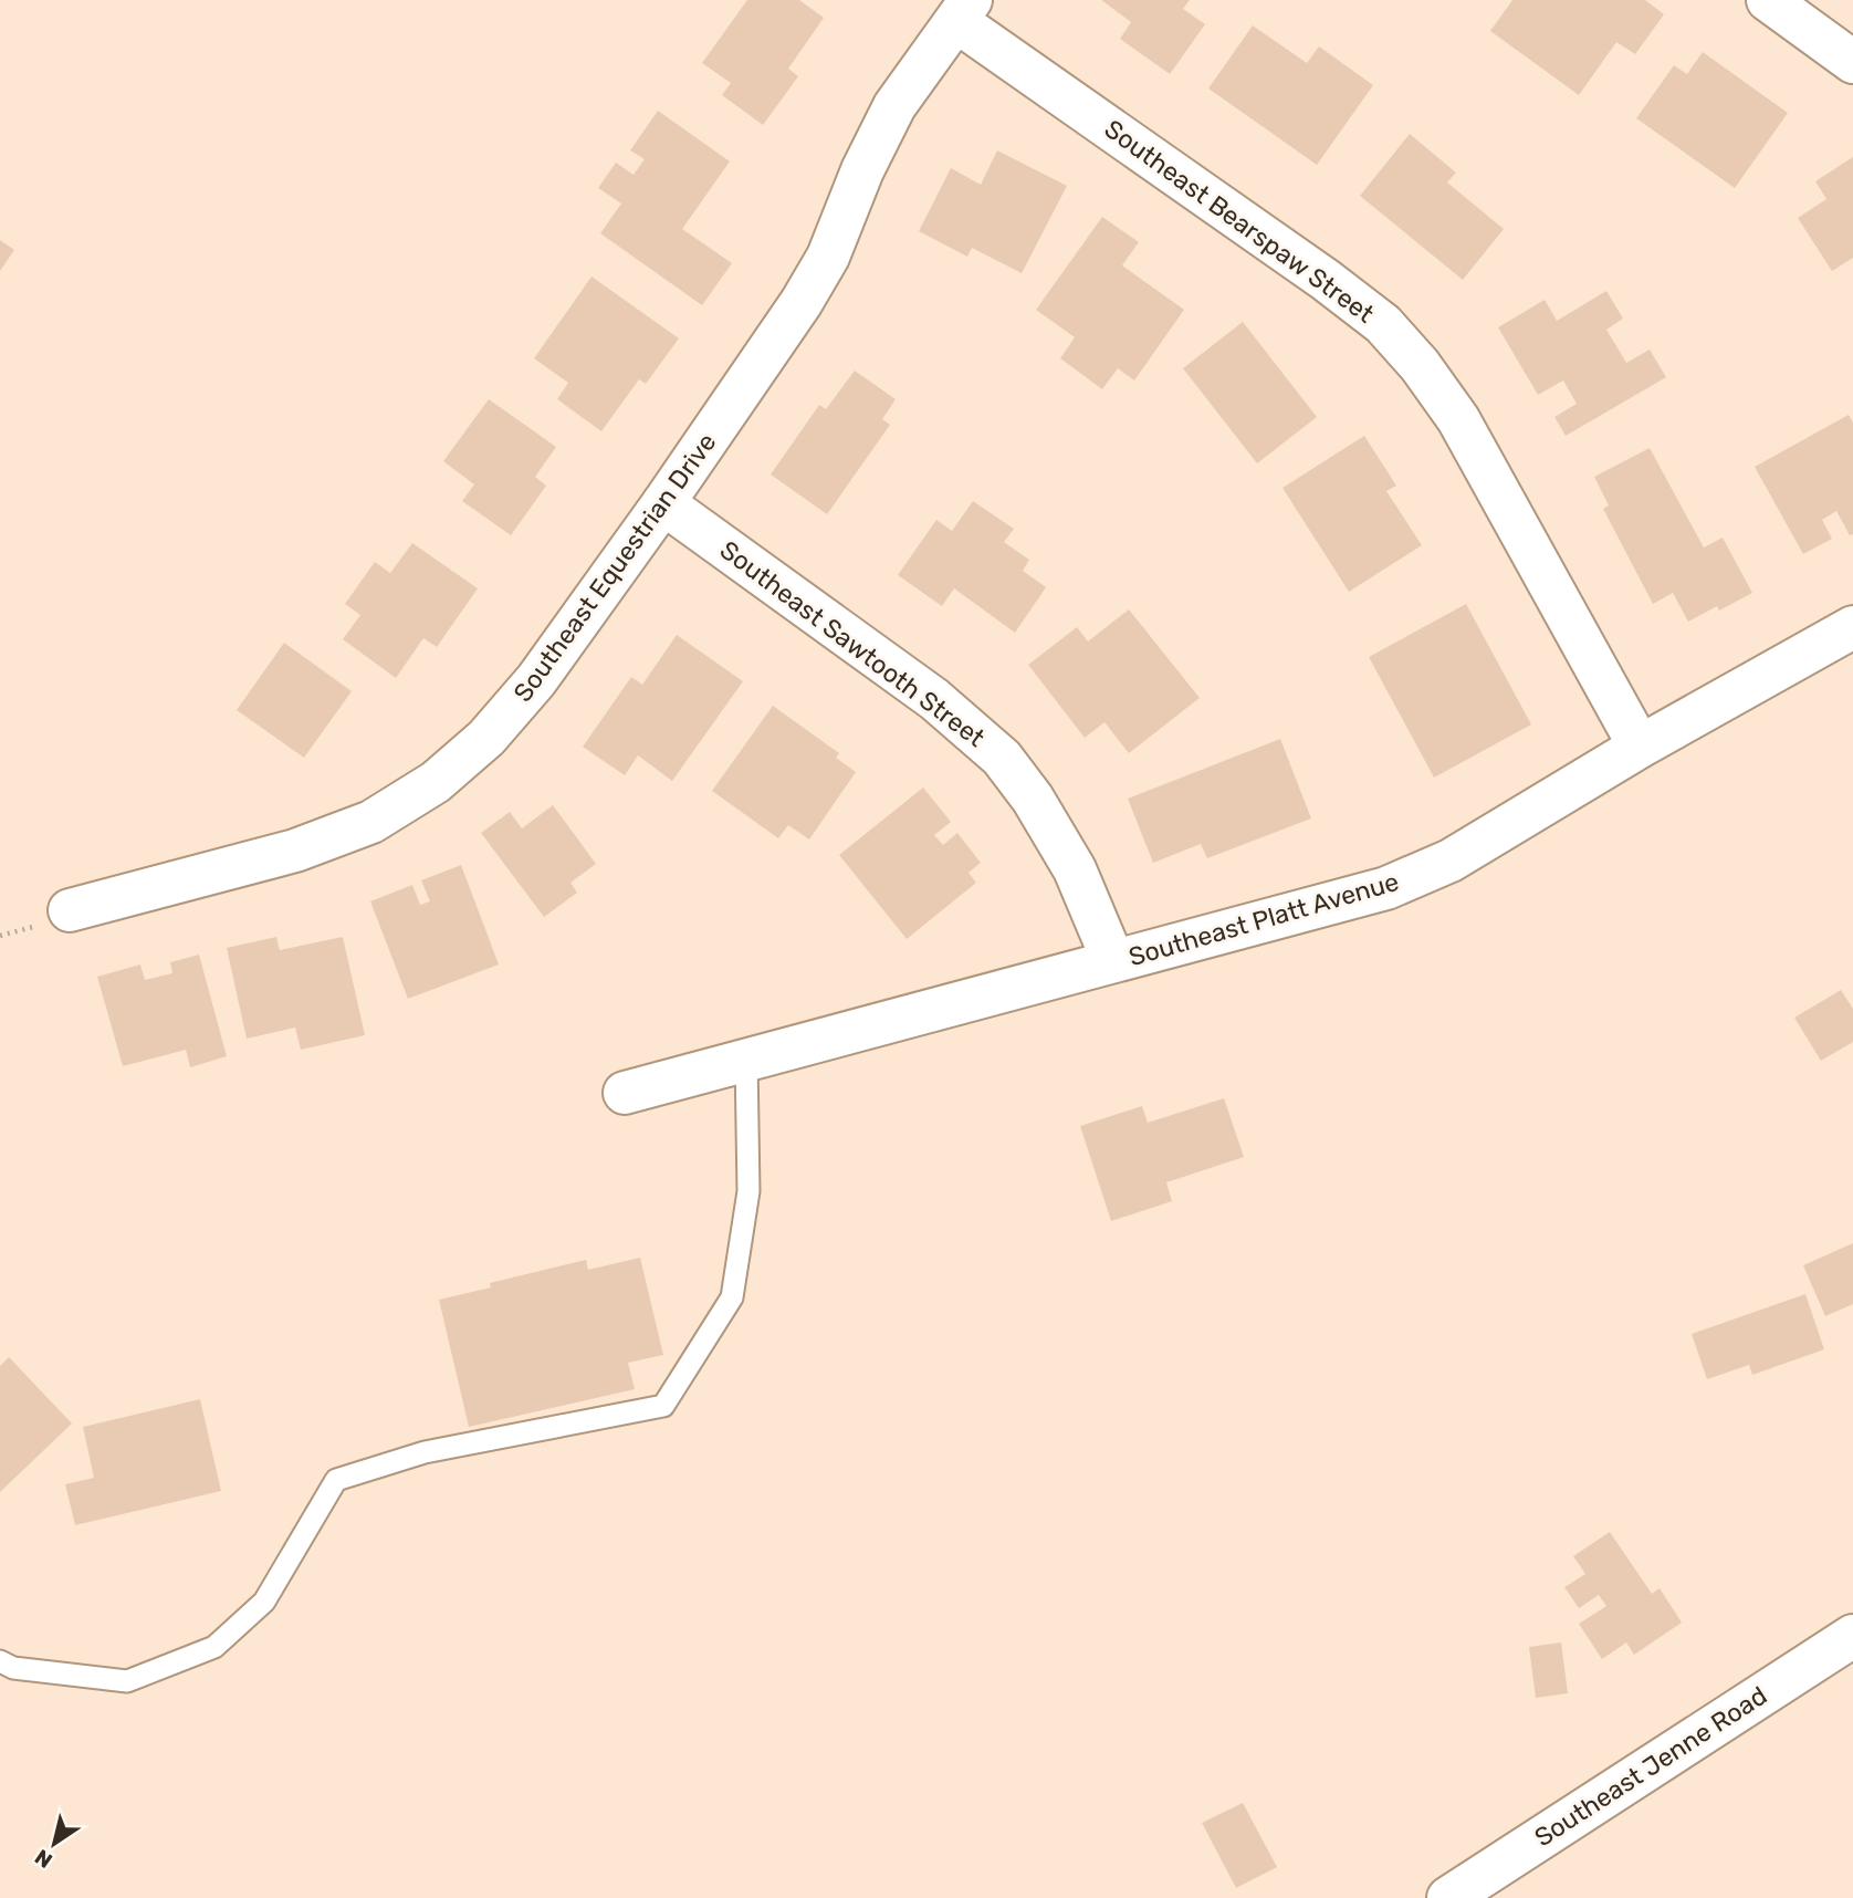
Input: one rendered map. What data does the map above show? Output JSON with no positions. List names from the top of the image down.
{
  "streets": {
    "street": [
      "Southeast Bearspaw Street",
      "Southeast Equestrian Drive",
      "Southeast Sawtooth Street",
      "Southeast Platt Avenue",
      "Southeast Jenne Road"
    ]
  },
  "crossings": [
    ["Southeast Bearspaw Street", "Southeast Equestrian Drive"],
    ["Southeast Bearspaw Street", "Southeast Platt Avenue"],
    ["Southeast Equestrian Drive", "Southeast Sawtooth Street"],
    ["Southeast Sawtooth Street", "Southeast Platt Avenue"]
  ],
  "north": "bottom left"
}
